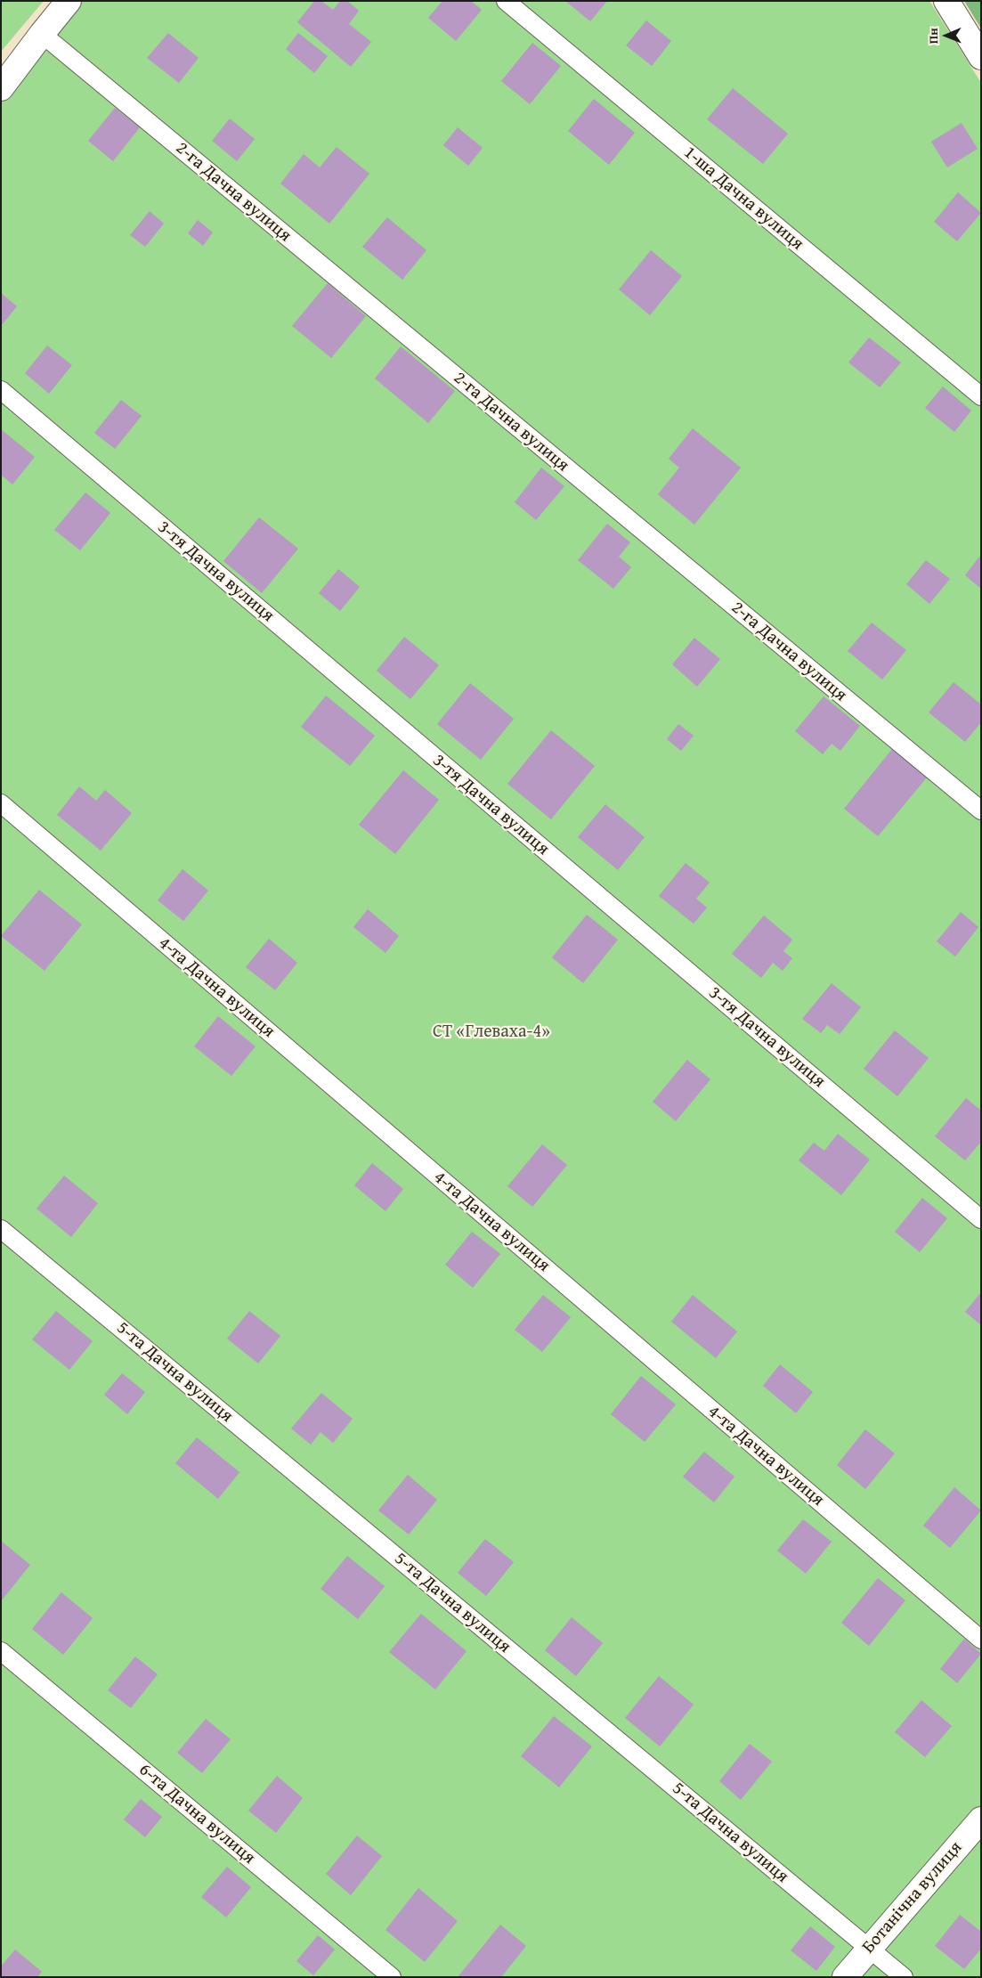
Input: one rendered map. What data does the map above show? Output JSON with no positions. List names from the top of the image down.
{
  "streets": {
    "street": ["Ботанічна вулиця"],
    "lane": [
      "2-га Дачна вулиця",
      "1-ша Дачна вулиця",
      "3-тя Дачна вулиця",
      "4-та Дачна вулиця",
      "5-та Дачна вулиця",
      "6-та Дачна вулиця"
    ]
  },
  "crossings": [
    ["5-та Дачна вулиця", "Ботанічна вулиця"]
  ],
  "parks": ["СТ «Глеваха-4»"],
  "north": "left"
}
